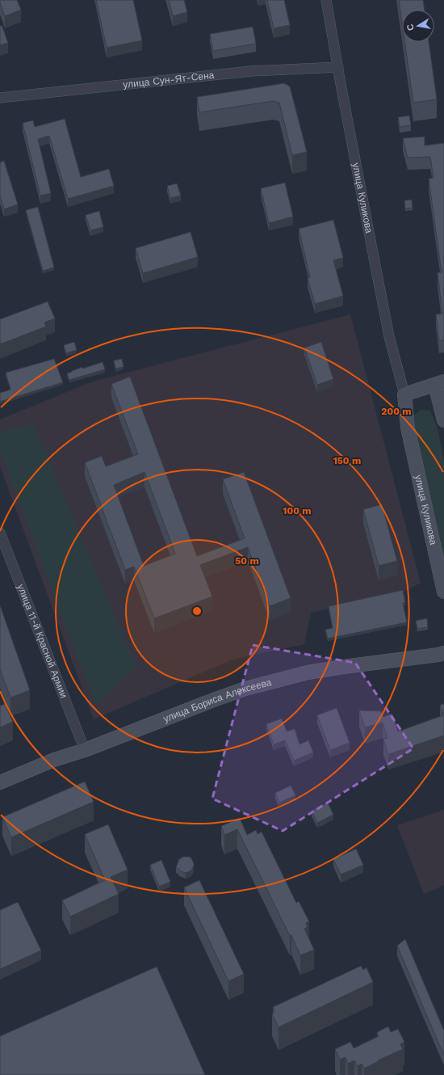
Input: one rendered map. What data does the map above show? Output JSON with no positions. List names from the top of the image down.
{
  "streets": {
    "main road": ["улица Куликова", "улица Бориса Алексеева"],
    "street": ["улица Сун-Ят-Сена", "улица 11-й Красной Армии"]
  },
  "crossings": [
    ["улица Сун-Ят-Сена", "улица Куликова"],
    ["улица 11-й Красной Армии", "улица Бориса Алексеева"]
  ],
  "north": "left",
  "rings": [
    "200 m",
    "150 m",
    "100 m",
    "50 m"
  ]
}
